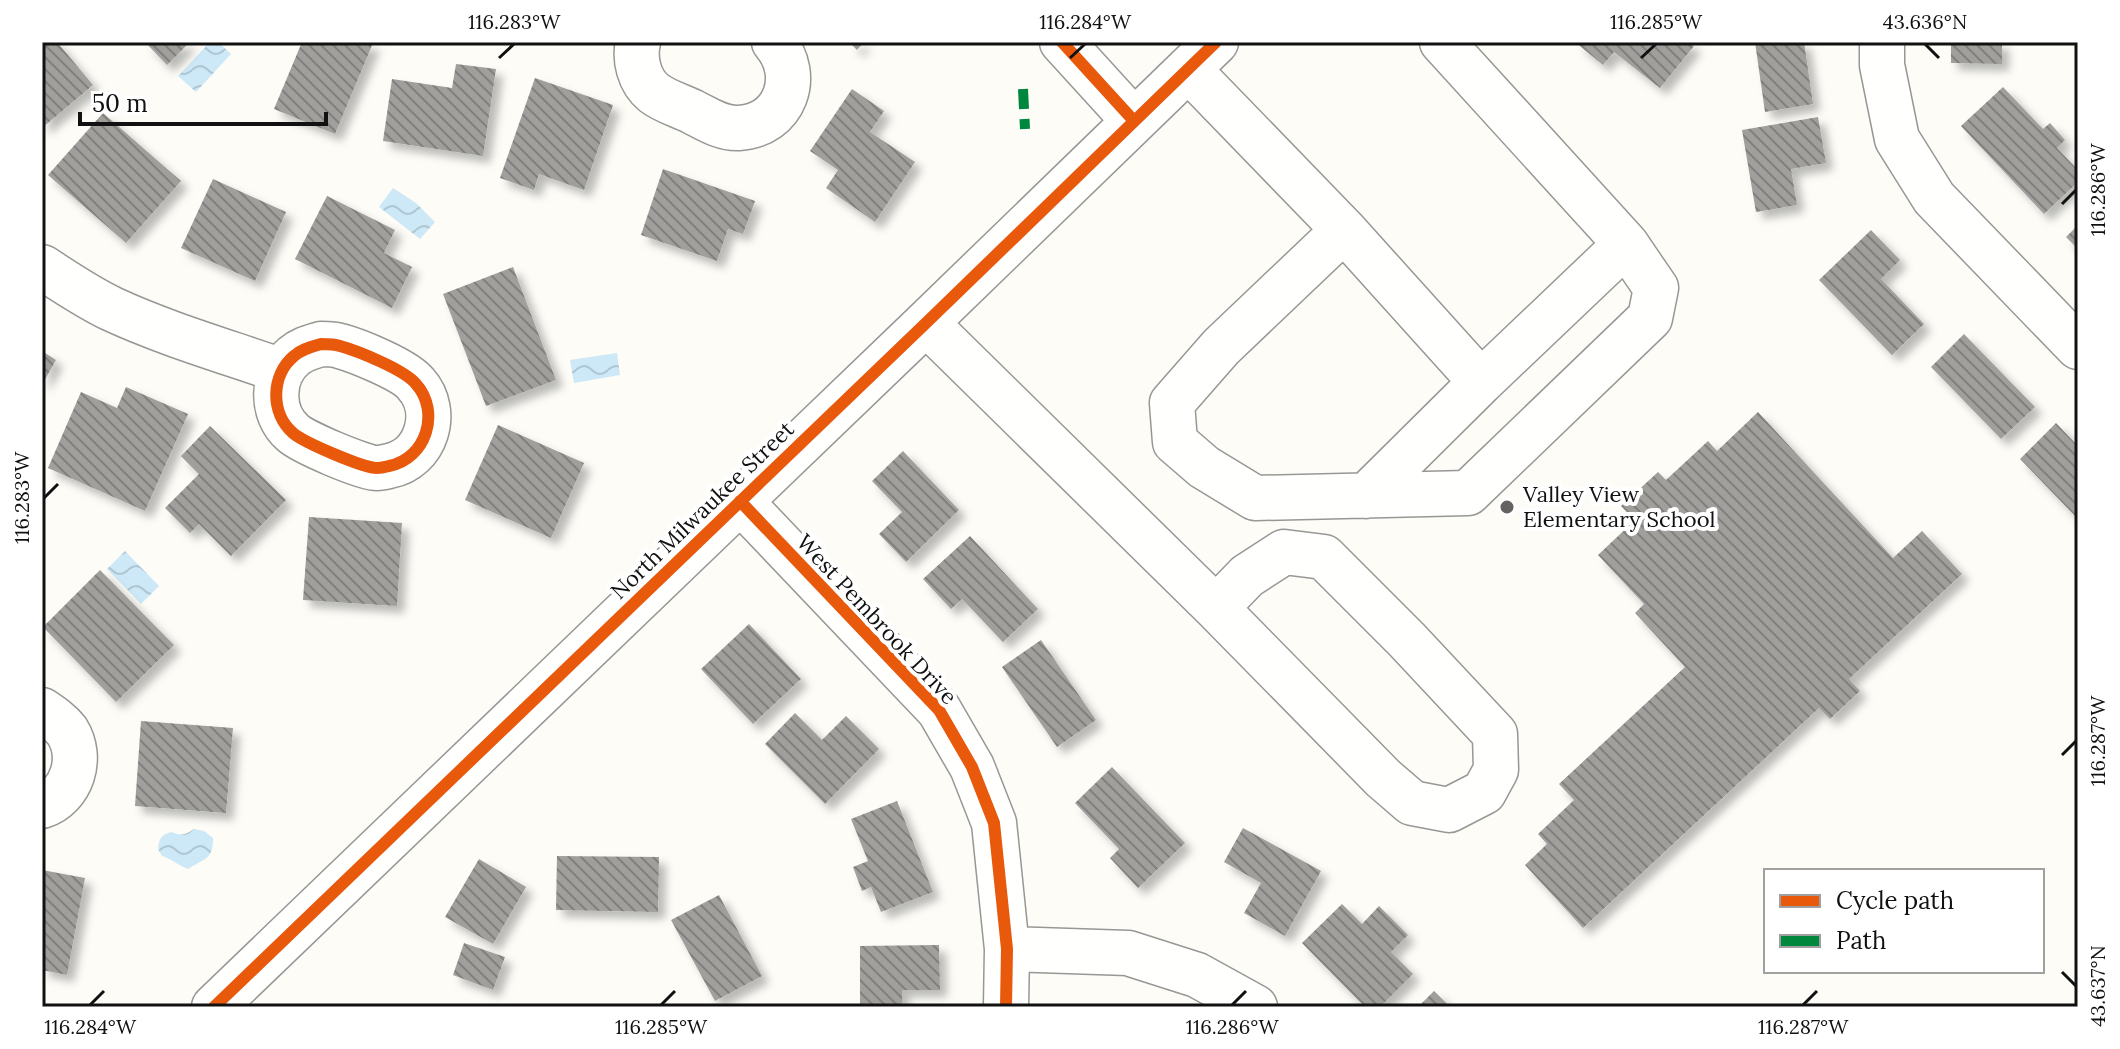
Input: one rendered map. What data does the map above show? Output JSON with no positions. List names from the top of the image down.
{
  "streets": {
    "street": ["North Milwaukee Street", "West Pembrook Drive"]
  },
  "crossings": [
    ["North Milwaukee Street", "West Pembrook Drive"]
  ],
  "places": ["Valley View Elementary School"],
  "legend": ["Cycle path", "Path"],
  "scale_bar": "50 m",
  "coordinates": [
    "116.283°W",
    "116.284°W",
    "116.285°W",
    "43.636°N",
    "116.286°W",
    "116.287°W",
    "43.637°N"
  ]
}
